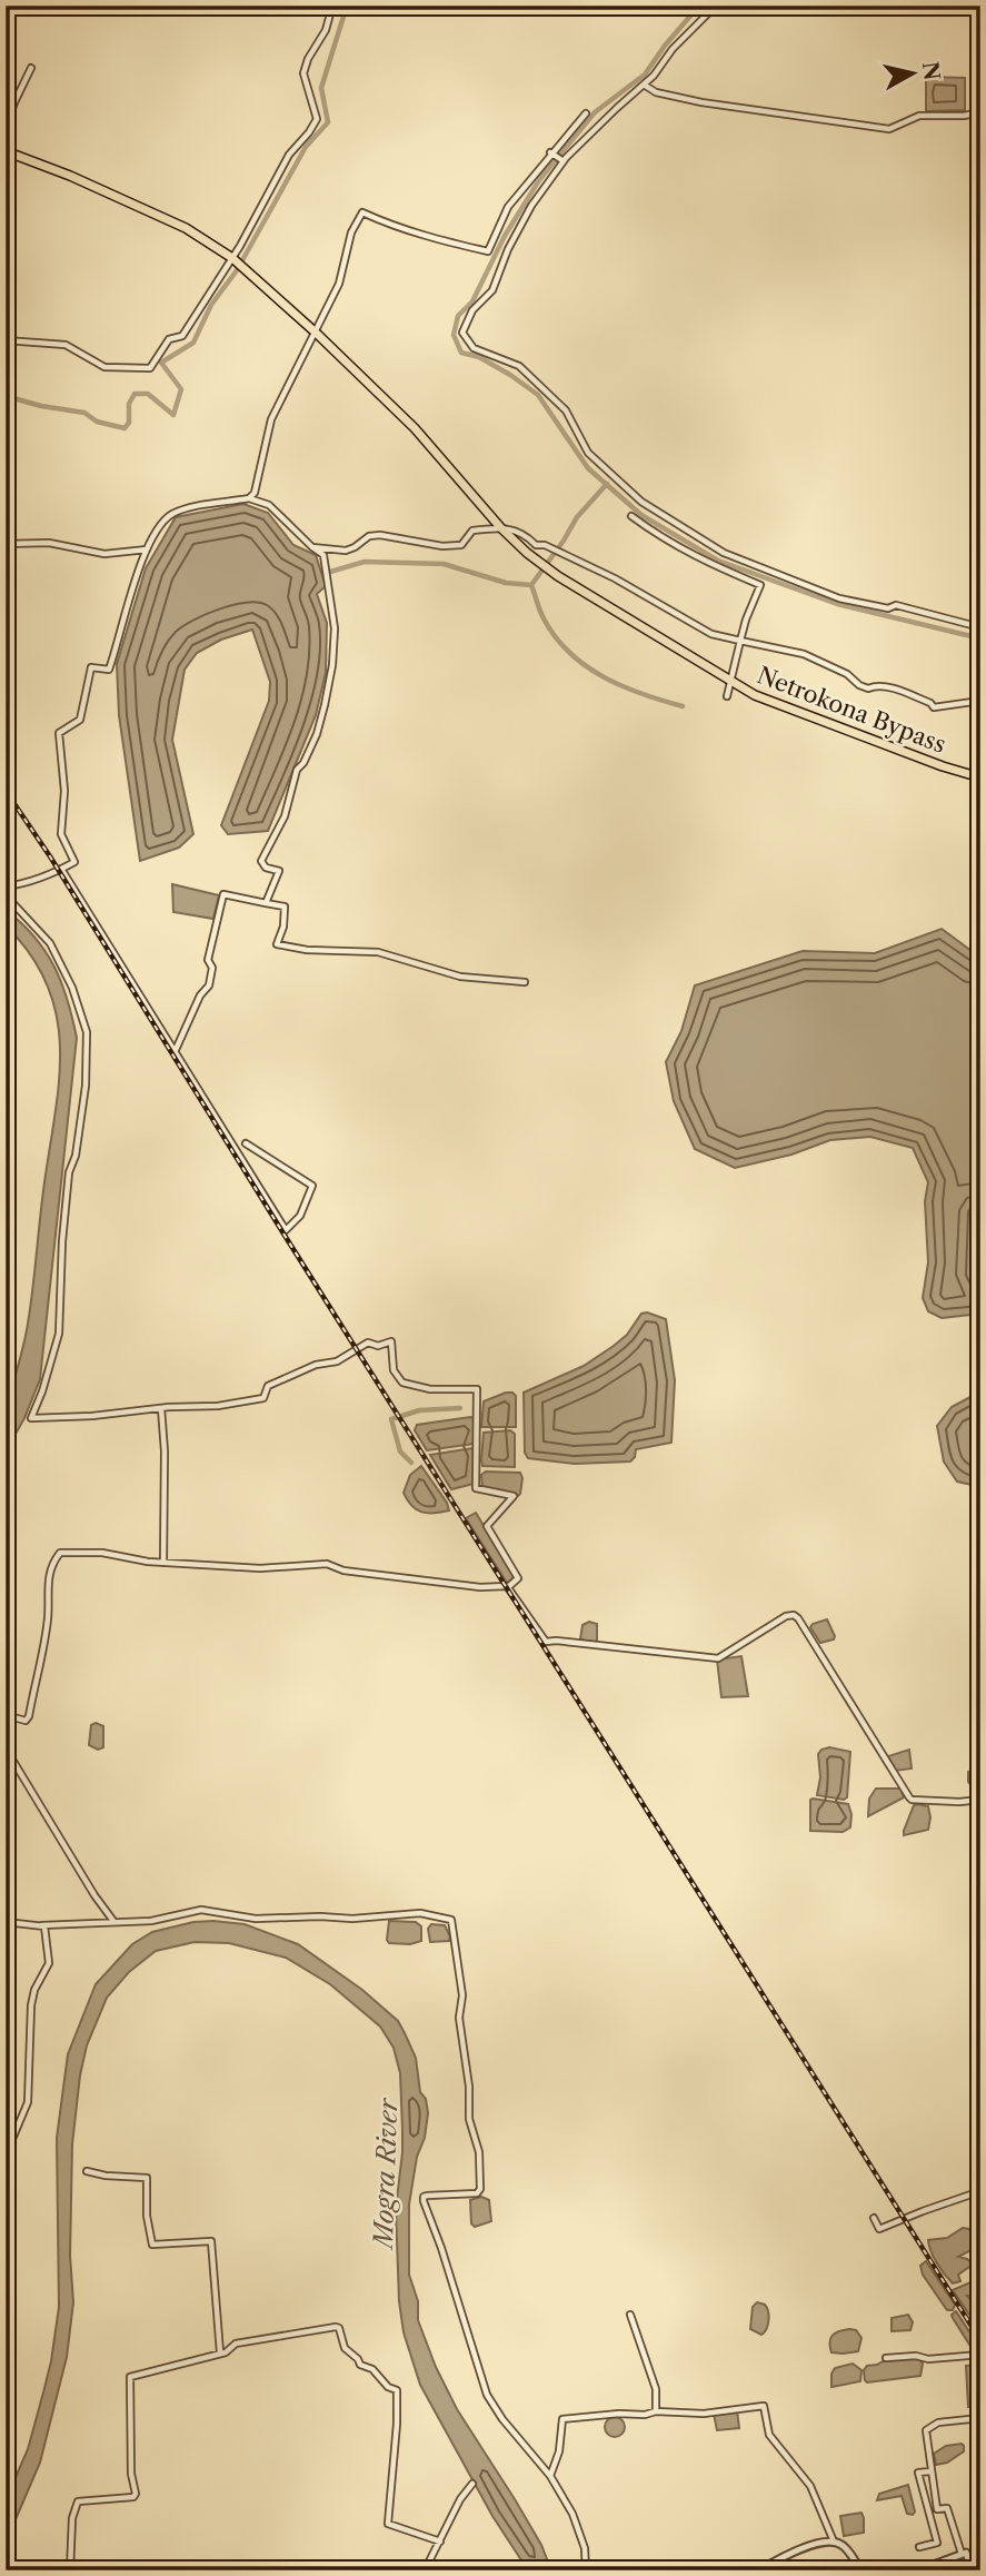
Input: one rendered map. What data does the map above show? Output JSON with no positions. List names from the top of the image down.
{
  "streets": {
    "main road": ["Netrokona Bypass"]
  },
  "water": ["Mogra River"],
  "north": "right"
}
